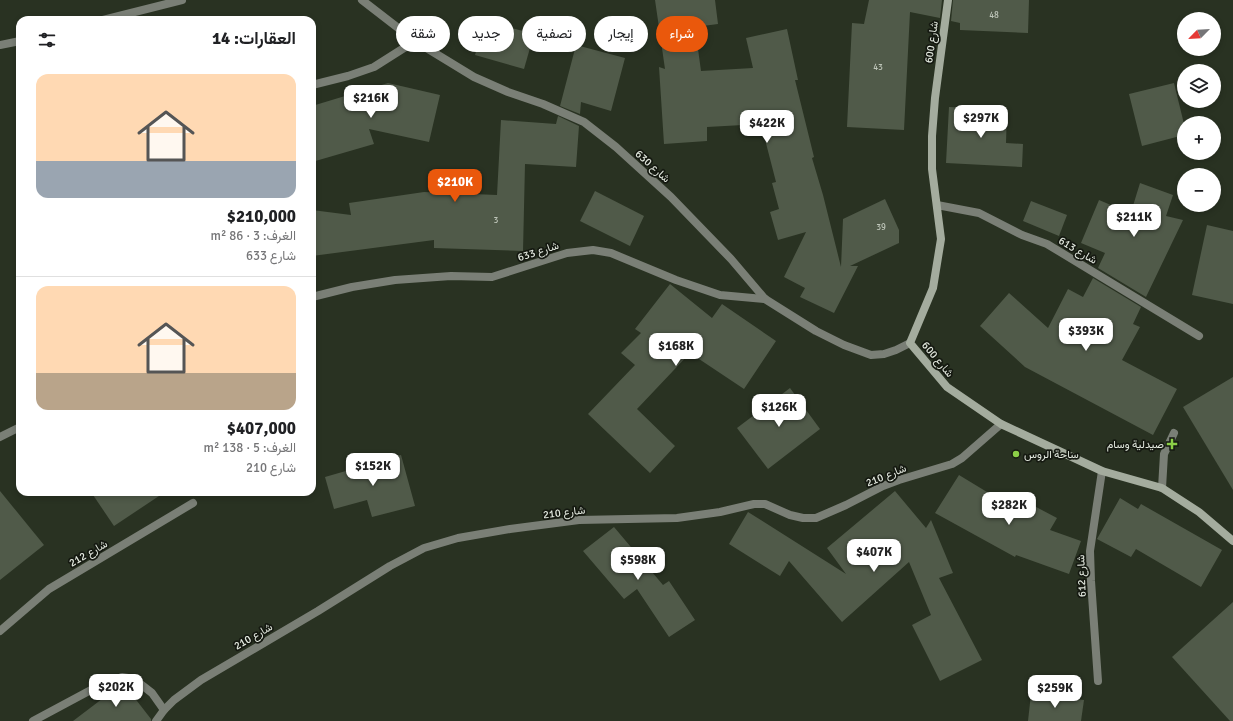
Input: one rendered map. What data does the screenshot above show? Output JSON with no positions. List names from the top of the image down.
{
  "streets": {
    "main road": ["شارع 600"],
    "street": [
      "شارع 630",
      "شارع 613",
      "شارع 633",
      "شارع 210",
      "شارع 212",
      "شارع 612"
    ]
  },
  "crossings": [
    ["شارع 600", "شارع 630"],
    ["شارع 600", "شارع 613"],
    ["شارع 600", "شارع 210"],
    ["شارع 600", "شارع 612"],
    ["شارع 630", "شارع 633"]
  ],
  "places": {
    "health": ["صيدلية وسام"],
    "other": ["ساحة الروس"]
  },
  "house_numbers": [
    "48",
    "43",
    "3",
    "39"
  ],
  "north": "bottom left",
  "page": {
    "map_buttons": ["+", "−"],
    "chip": [
      "شراء",
      "إيجار",
      "تصفية",
      "جديد",
      "شقة"
    ],
    "heading": "العقارات: 14",
    "list": [
      {
        "name": "$210,000",
        "note": "الغرف: 3 · 86 m² · شارع 633"
      },
      {
        "name": "$407,000",
        "note": "الغرف: 5 · 138 m² · شارع 210"
      }
    ],
    "price": [
      "$216K",
      "$297K",
      "$422K",
      "$210K",
      "$211K",
      "$393K",
      "$168K",
      "$126K",
      "$152K",
      "$282K",
      "$407K",
      "$598K",
      "$202K",
      "$259K"
    ]
  }
}
